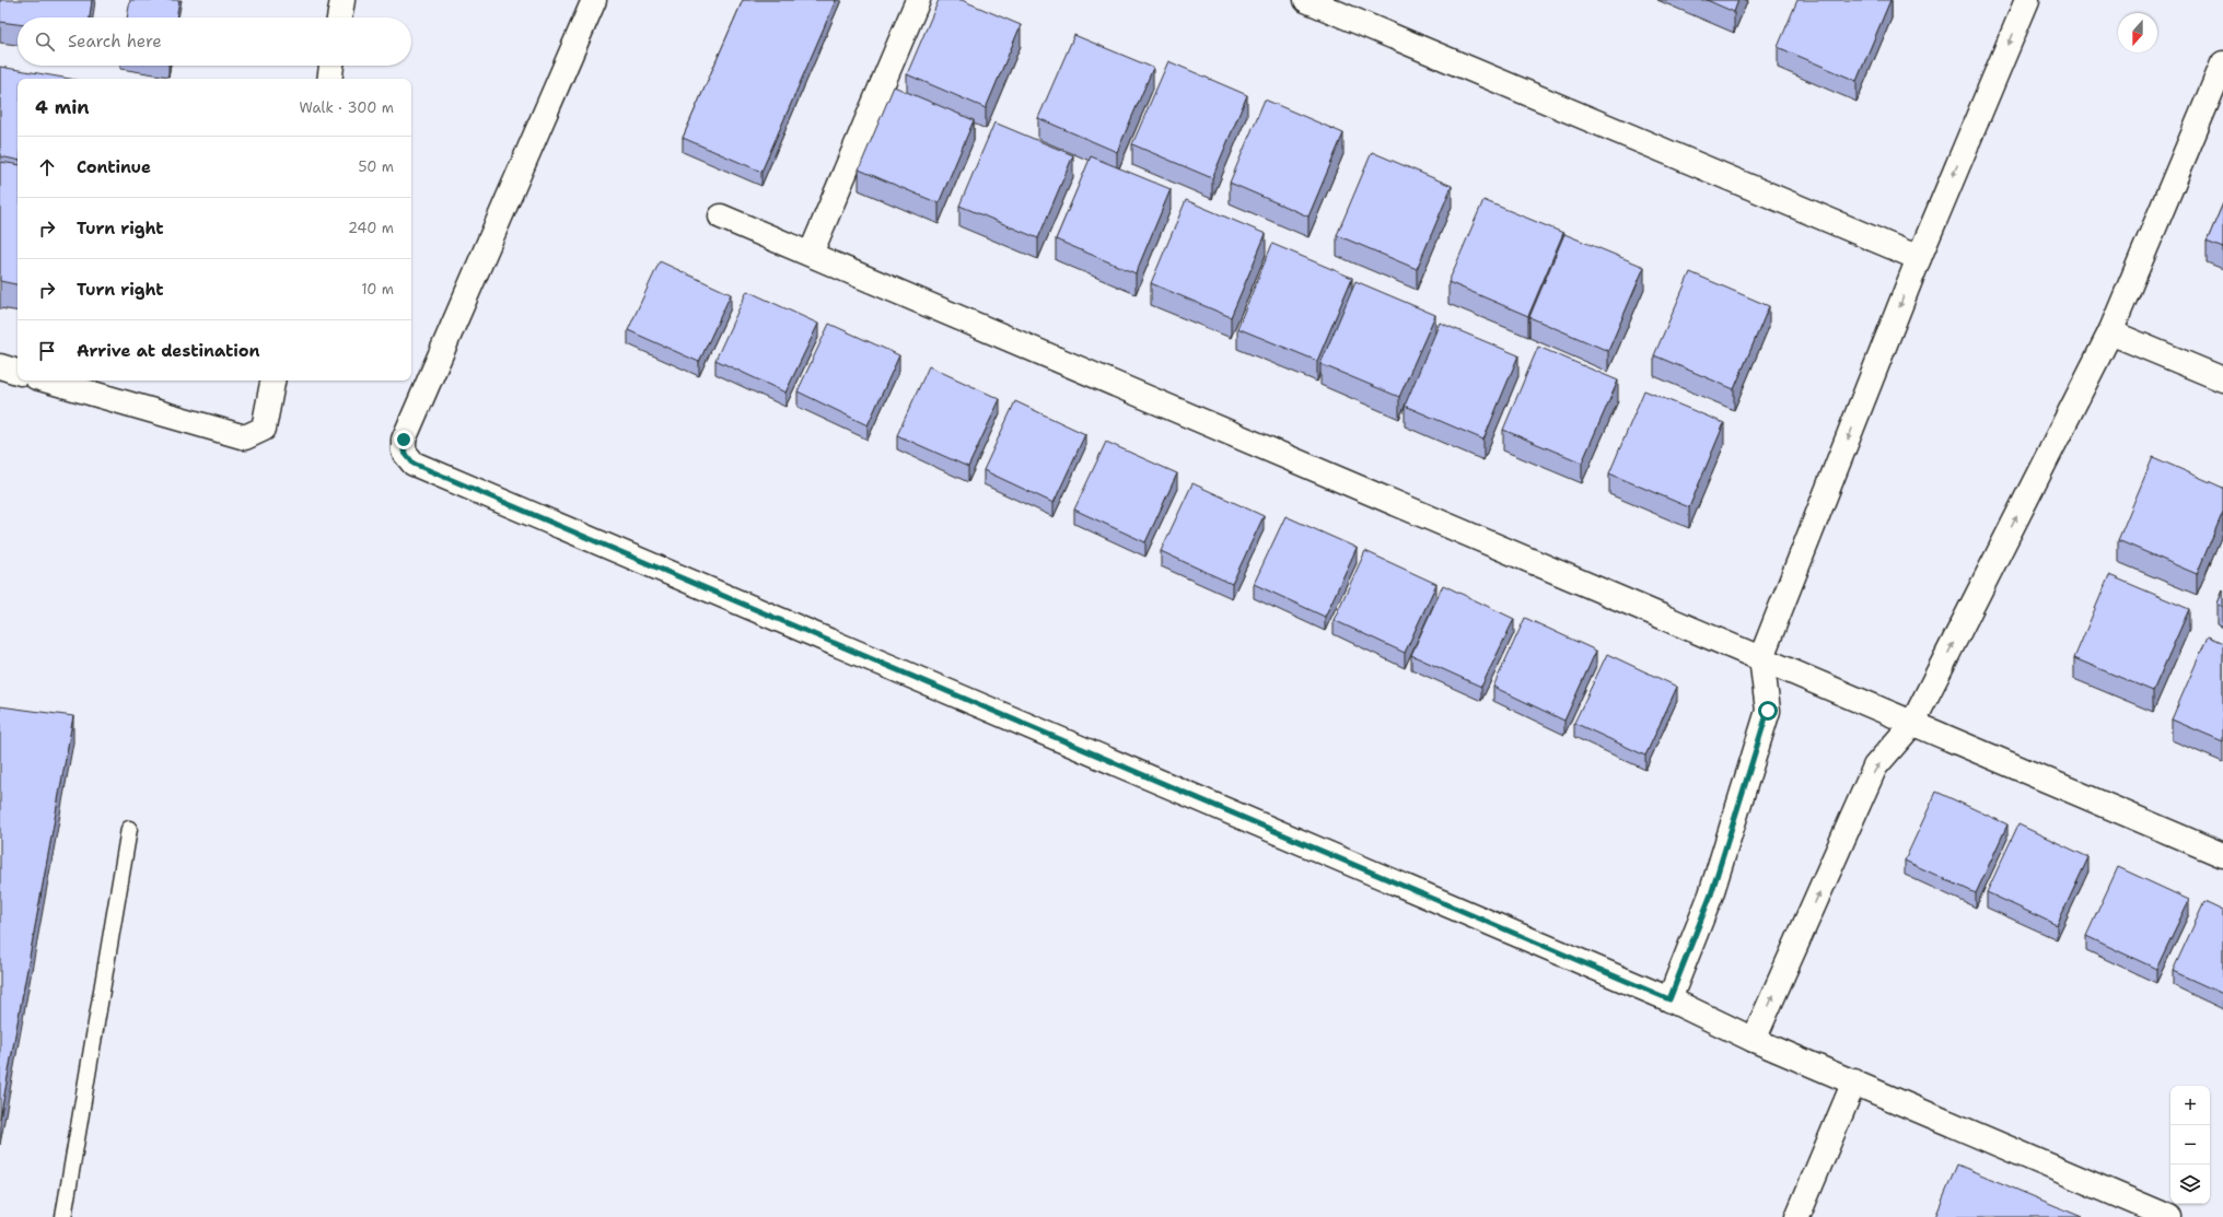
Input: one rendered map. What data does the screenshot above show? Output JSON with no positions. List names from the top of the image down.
{
  "north": "bottom",
  "page": {
    "search": "Search here",
    "heading": ["4 min", "Walk · 300 m"],
    "list": [
      ["Continue", "50 m"],
      ["Turn right", "240 m"],
      ["Turn right", "10 m"],
      "Arrive at destination"
    ],
    "map_buttons": ["+", "−"]
  }
}
